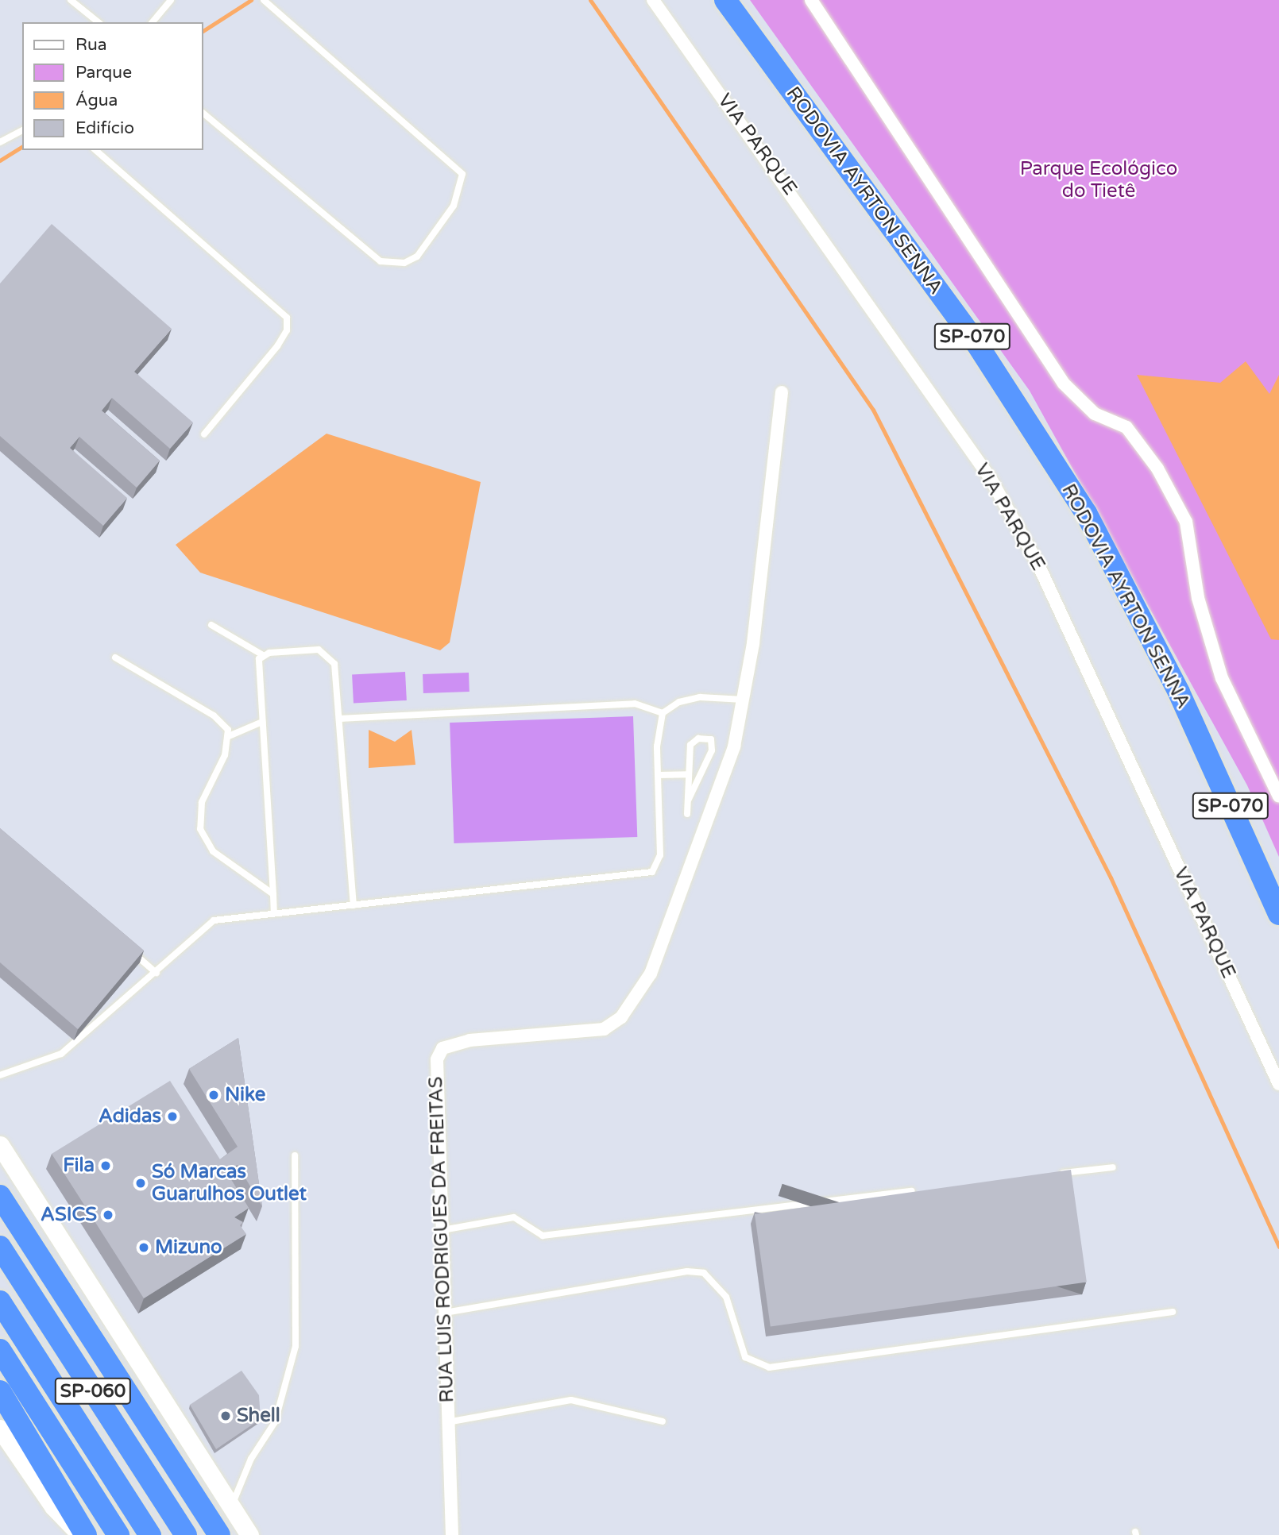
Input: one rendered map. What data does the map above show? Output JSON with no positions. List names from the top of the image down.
{
  "streets": {
    "highway": ["RODOVIA AYRTON SENNA", "SP-070", "SP-060"],
    "street": ["VIA PARQUE", "RUA LUIS RODRIGUES DA FREITAS"]
  },
  "parks": ["Parque Ecológico do Tietê"],
  "places": [
    "Nike",
    "Adidas",
    "Fila",
    "Só Marcas Guarulhos Outlet",
    "ASICS",
    "Mizuno",
    "Shell"
  ],
  "legend": [
    "Rua",
    "Parque",
    "Água",
    "Edifício"
  ]
}
